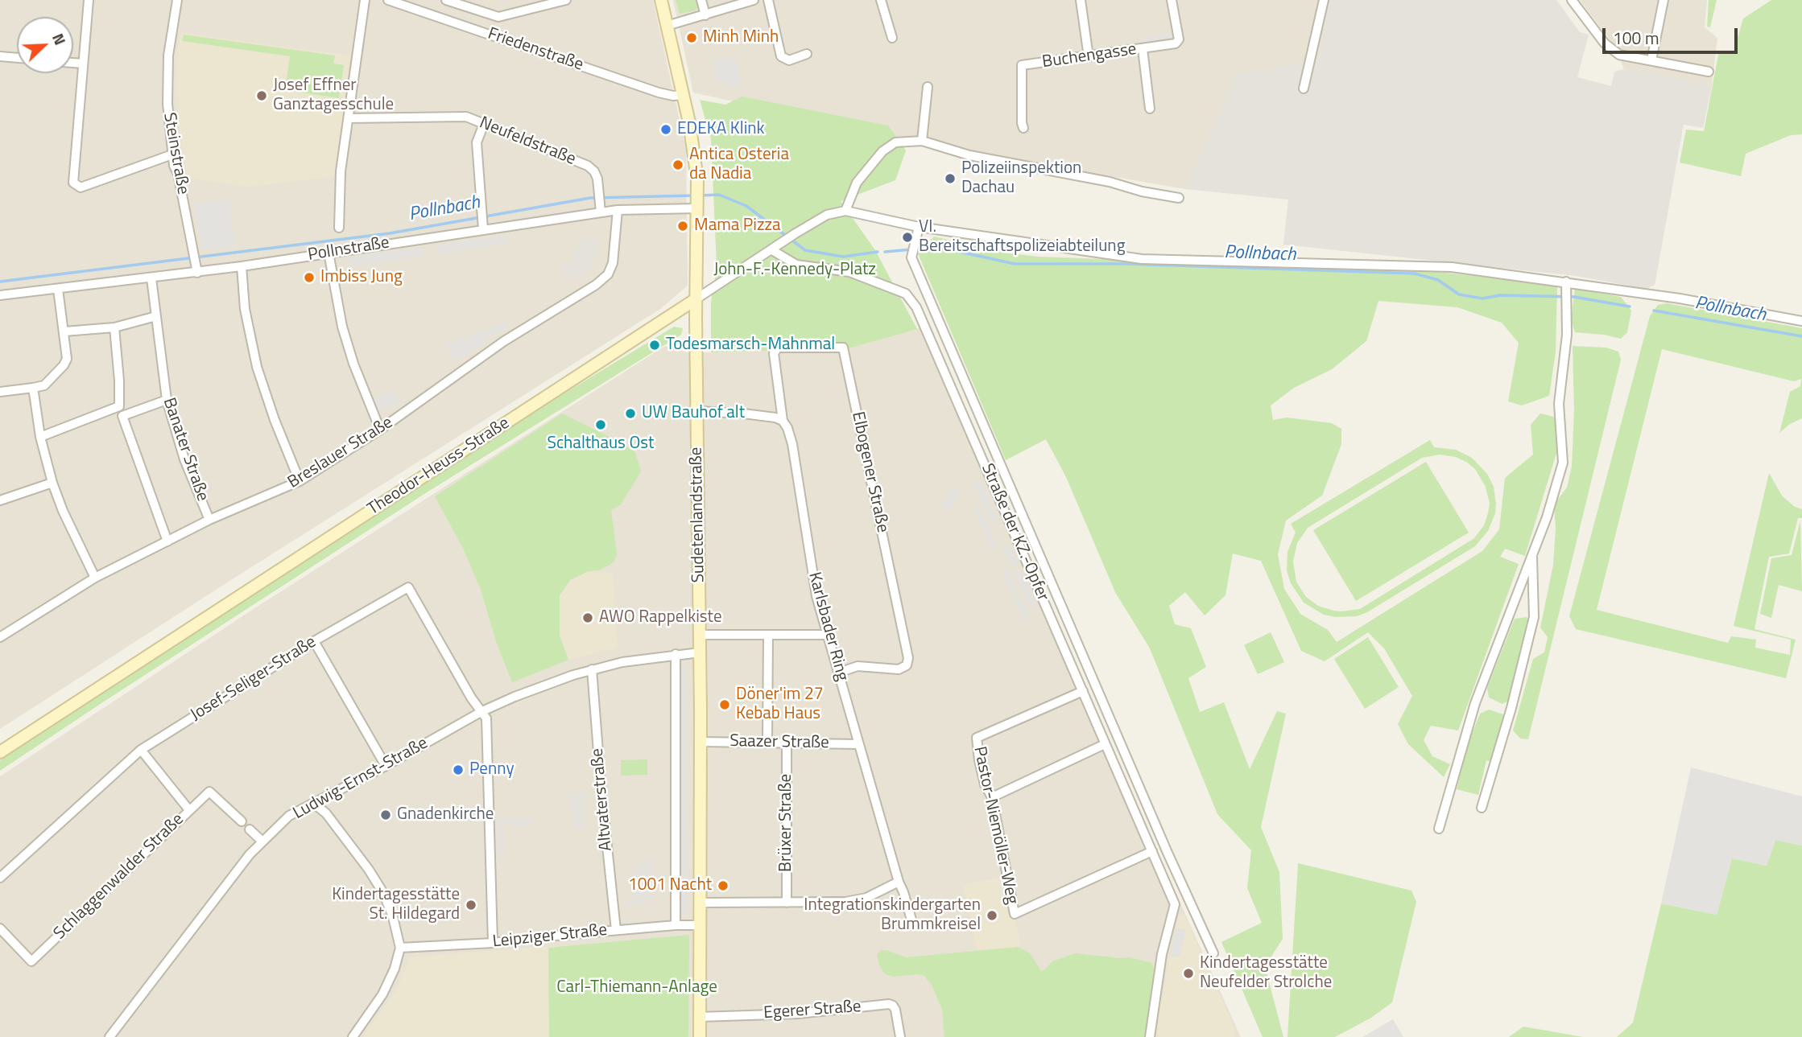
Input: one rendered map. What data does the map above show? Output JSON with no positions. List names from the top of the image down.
{
  "streets": {
    "street": [
      "Friedenstraße",
      "Buchengasse",
      "Neufeldstraße",
      "Steinstraße",
      "Pollnstraße",
      "Banater Straße",
      "Breslauer Straße",
      "Theodor-Heuss-Straße",
      "Elbogener Straße",
      "Sudetenlandstraße",
      "Straße der KZ.-Opfer",
      "Karlsbader Ring",
      "Josef-Seliger-Straße",
      "Saazer Straße",
      "Ludwig-Ernst-Straße",
      "Altvaterstraße",
      "Brüxer Straße",
      "Pastor-Niemöller-Weg",
      "Schlaggenwalder Straße",
      "Leipziger Straße",
      "Egerer Straße"
    ]
  },
  "crossings": [
    ["Friedenstraße", "Sudetenlandstraße"],
    ["Neufeldstraße", "Pollnstraße"],
    ["Steinstraße", "Pollnstraße"],
    ["Pollnstraße", "Banater Straße"],
    ["Pollnstraße", "Breslauer Straße"],
    ["Pollnstraße", "Sudetenlandstraße"],
    ["Banater Straße", "Breslauer Straße"],
    ["Theodor-Heuss-Straße", "Sudetenlandstraße"],
    ["Theodor-Heuss-Straße", "Straße der KZ.-Opfer"],
    ["Elbogener Straße", "Karlsbader Ring"],
    ["Sudetenlandstraße", "Saazer Straße"],
    ["Sudetenlandstraße", "Ludwig-Ernst-Straße"],
    ["Sudetenlandstraße", "Leipziger Straße"],
    ["Sudetenlandstraße", "Egerer Straße"],
    ["Straße der KZ.-Opfer", "Pastor-Niemöller-Weg"],
    ["Karlsbader Ring", "Saazer Straße"],
    ["Josef-Seliger-Straße", "Ludwig-Ernst-Straße"],
    ["Saazer Straße", "Brüxer Straße"],
    ["Ludwig-Ernst-Straße", "Altvaterstraße"],
    ["Altvaterstraße", "Leipziger Straße"]
  ],
  "water": ["Pollnbach"],
  "parks": ["John-F.-Kennedy-Platz", "Carl-Thiemann-Anlage"],
  "places": [
    "Minh Minh",
    "Josef Effner Ganztagesschule",
    "EDEKA Klink",
    "Antica Osteria da Nadia",
    "Polizeiinspektion Dachau",
    "Mama Pizza",
    "VI. Bereitschaftspolizeiabteilung",
    "Imbiss Jung",
    "Todesmarsch-Mahnmal",
    "UW Bauhof alt",
    "Schalthaus Ost",
    "AWO Rappelkiste",
    "Döner'im 27 Kebab Haus",
    "Penny",
    "Gnadenkirche",
    "1001 Nacht",
    "Kindertagesstätte St. Hildegard",
    "Integrationskindergarten Brummkreisel",
    "Kindertagesstätte Neufelder Strolche"
  ],
  "scale_bar": "100 m",
  "north": "top right"
}
